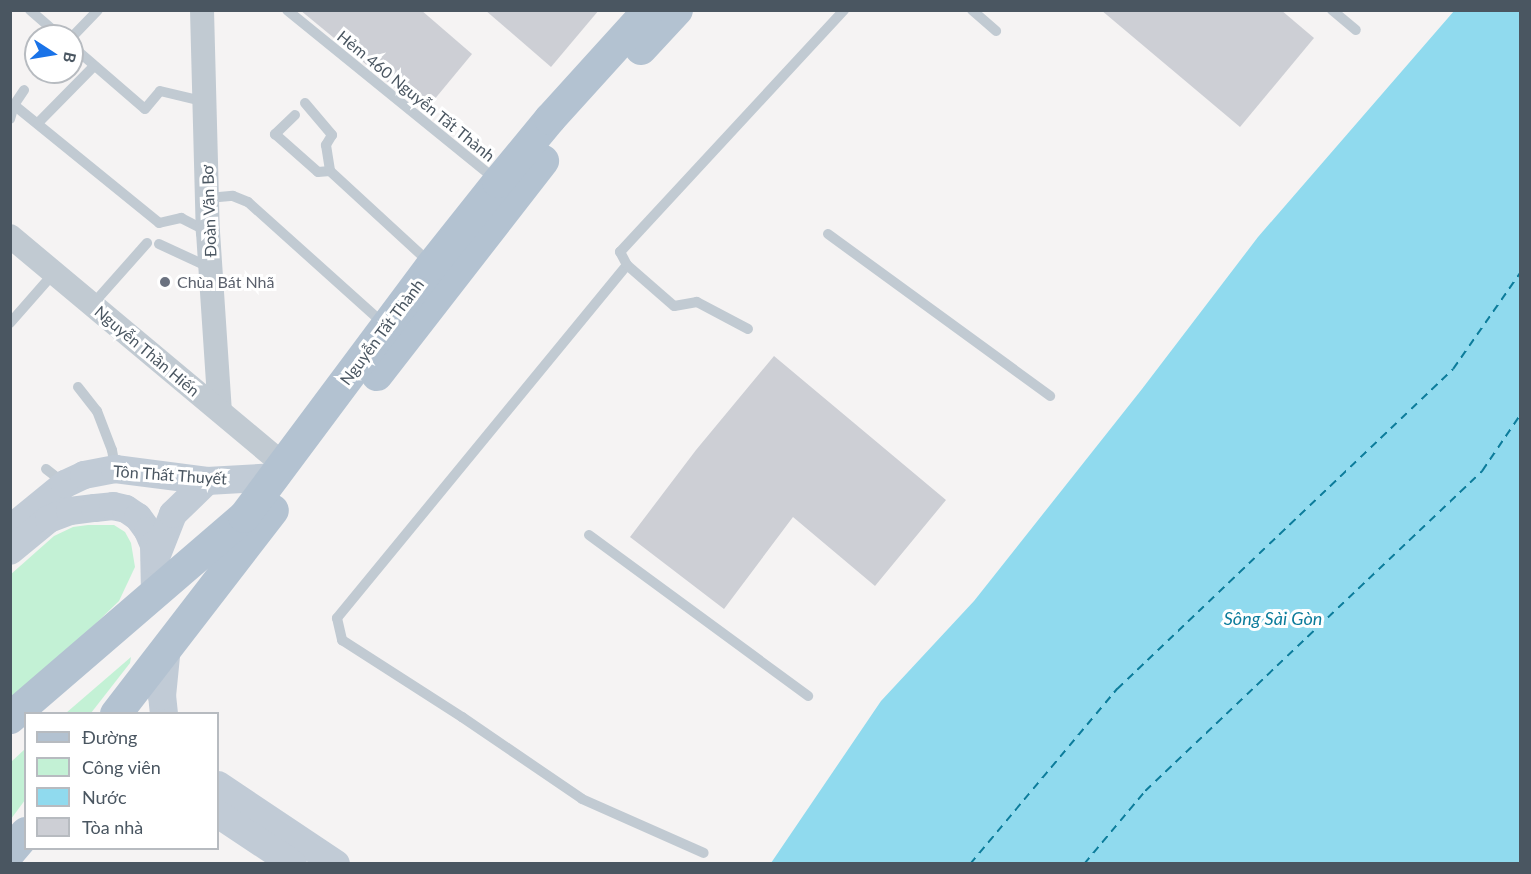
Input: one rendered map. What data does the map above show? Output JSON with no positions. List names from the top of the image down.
{
  "streets": {
    "main road": ["Nguyễn Tất Thành", "Tôn Thất Thuyết"],
    "street": ["Đoàn Văn Bơ", "Nguyễn Thần Hiến"],
    "lane": ["Hẻm 460 Nguyễn Tất Thành"]
  },
  "crossings": [
    ["Hẻm 460 Nguyễn Tất Thành", "Nguyễn Tất Thành"],
    ["Đoàn Văn Bơ", "Nguyễn Thần Hiến"],
    ["Nguyễn Tất Thành", "Nguyễn Thần Hiến"],
    ["Nguyễn Tất Thành", "Tôn Thất Thuyết"],
    ["Nguyễn Thần Hiến", "Tôn Thất Thuyết"]
  ],
  "water": ["Sông Sài Gòn"],
  "places": ["Chùa Bát Nhã"],
  "legend": [
    "Đường",
    "Công viên",
    "Nước",
    "Tòa nhà"
  ],
  "north": "right"
}
